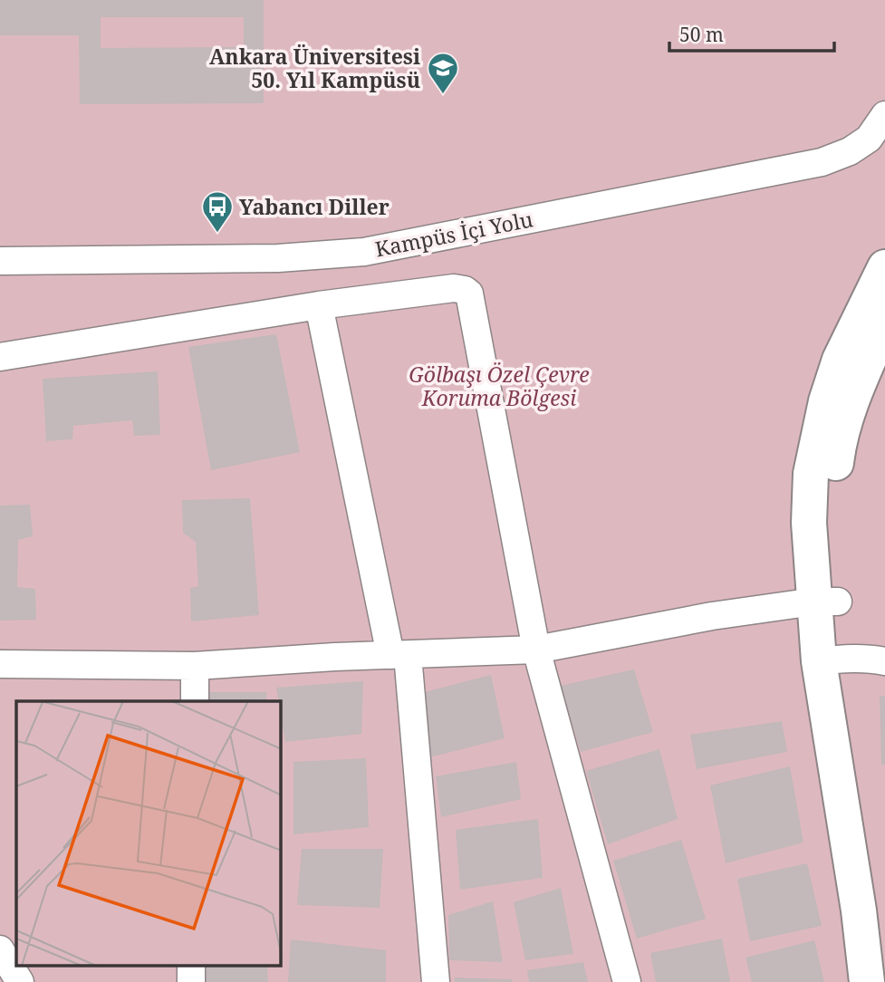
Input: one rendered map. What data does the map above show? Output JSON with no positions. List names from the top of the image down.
{
  "streets": {
    "street": ["Kampüs İçi Yolu"]
  },
  "parks": ["Gölbaşı Özel Çevre Koruma Bölgesi"],
  "places": {
    "school or university": ["Ankara Üniversitesi 50. Yıl Kampüsü"],
    "bus stop": ["Yabancı Diller"]
  },
  "scale_bar": "50 m"
}
